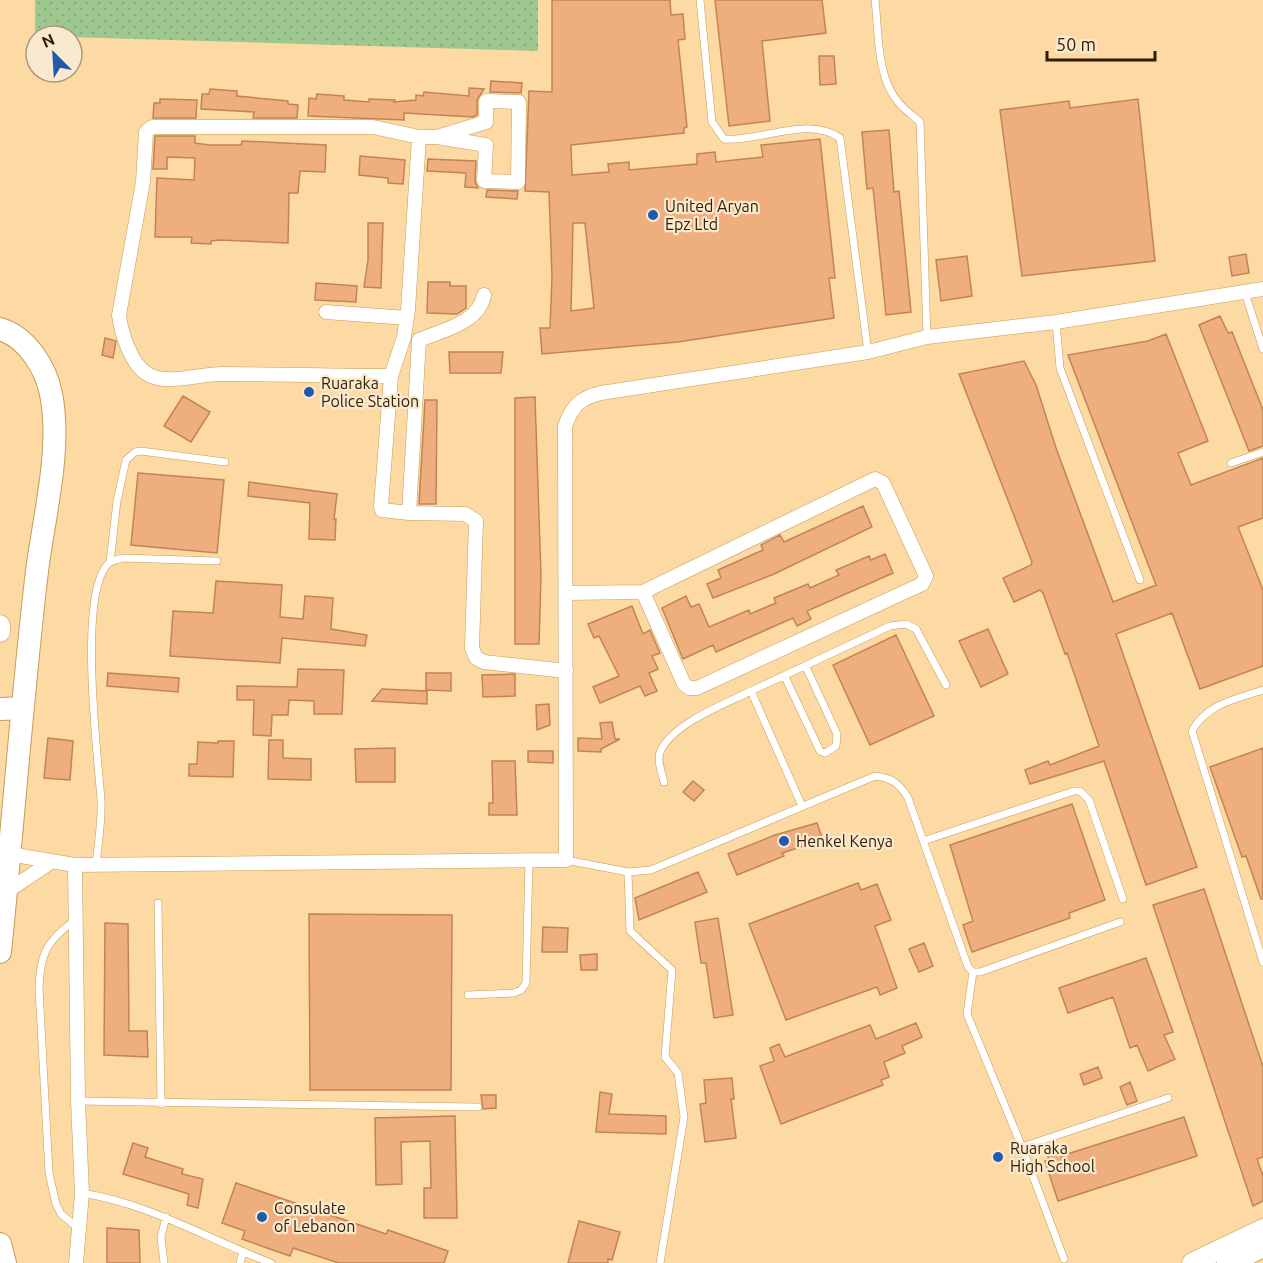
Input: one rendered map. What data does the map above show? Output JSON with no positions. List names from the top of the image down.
{
  "places": [
    "United Aryan Epz Ltd",
    "Ruaraka Police Station",
    "Henkel Kenya",
    "Ruaraka High School",
    "Consulate of Lebanon"
  ],
  "scale_bar": "50 m",
  "north": "top left"
}
